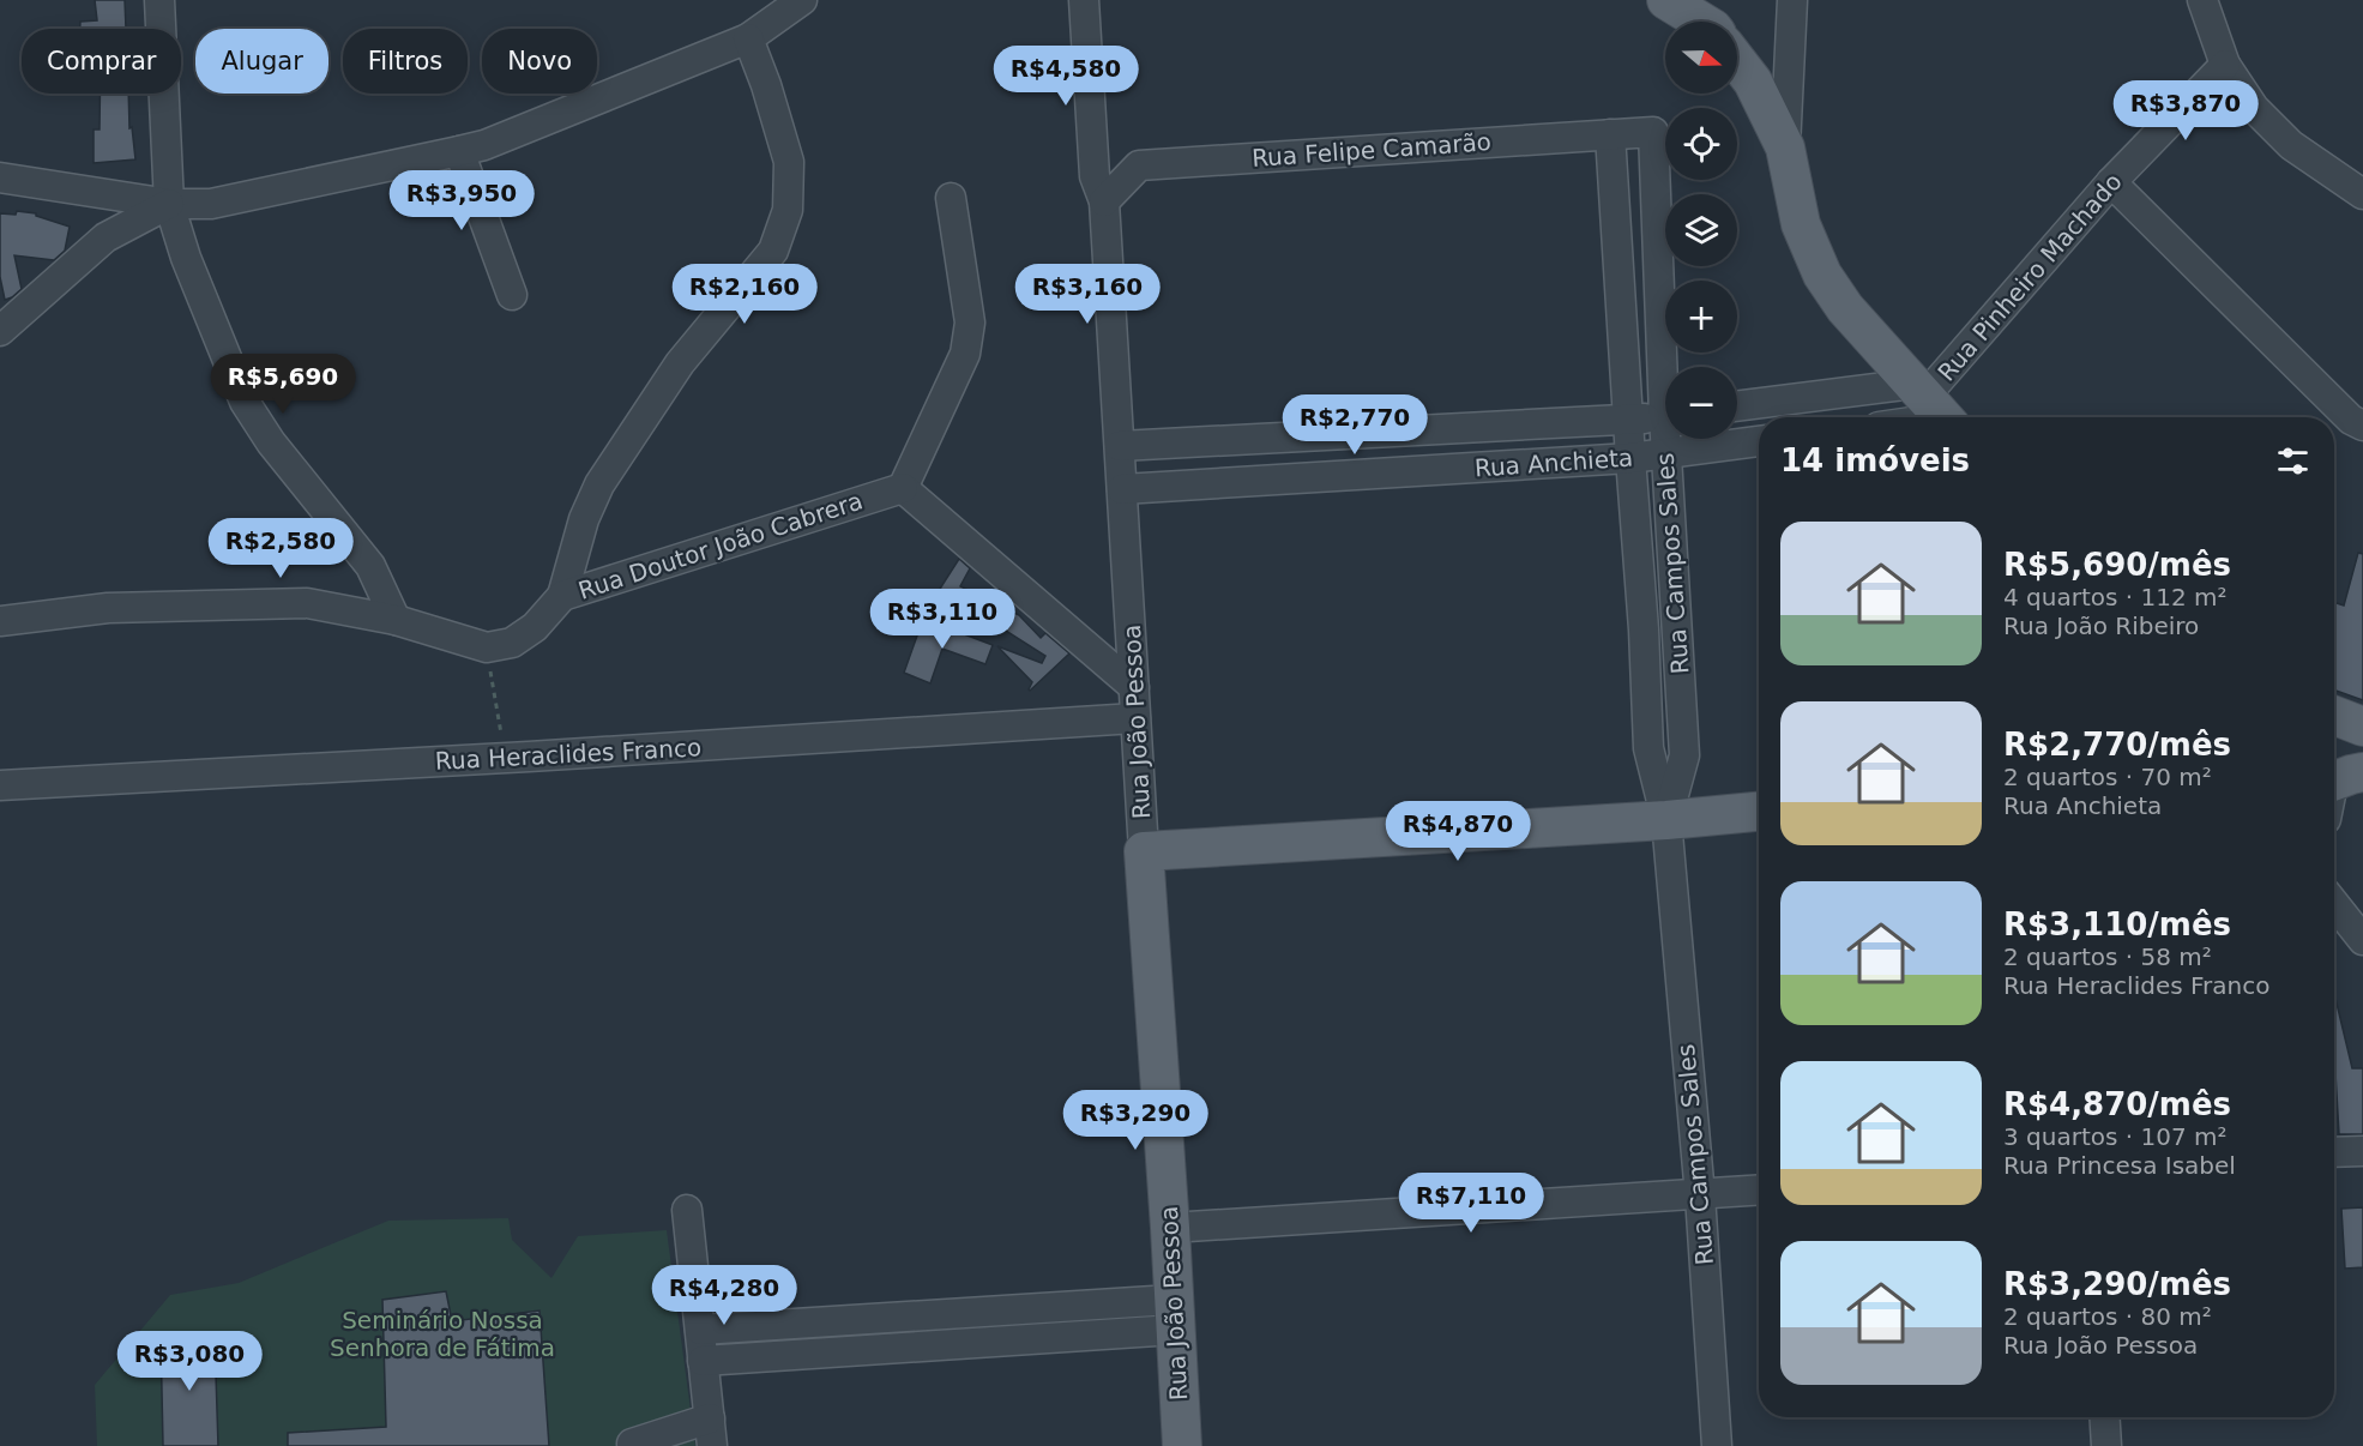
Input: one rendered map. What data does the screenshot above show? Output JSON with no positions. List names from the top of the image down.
{
  "streets": {
    "main road": ["Rua João Pessoa"],
    "street": [
      "Rua Felipe Camarão",
      "Rua Pinheiro Machado",
      "Rua Anchieta",
      "Rua Doutor João Cabrera",
      "Rua Campos Sales",
      "Rua Heraclides Franco"
    ]
  },
  "crossings": [
    ["Rua Felipe Camarão", "Rua Campos Sales"],
    ["Rua Felipe Camarão", "Rua João Pessoa"],
    ["Rua Anchieta", "Rua Campos Sales"],
    ["Rua Anchieta", "Rua João Pessoa"],
    ["Rua João Pessoa", "Rua Heraclides Franco"]
  ],
  "parks": ["Seminário Nossa Senhora de Fátima"],
  "north": "right",
  "page": {
    "map_buttons": ["+", "−"],
    "chip": [
      "Comprar",
      "Alugar",
      "Filtros",
      "Novo"
    ],
    "price": [
      "R$4,580",
      "R$3,870",
      "R$3,950",
      "R$2,160",
      "R$3,160",
      "R$5,690",
      "R$2,770",
      "R$2,580",
      "R$3,110",
      "R$4,870",
      "R$3,290",
      "R$7,110",
      "R$4,280",
      "R$3,080"
    ],
    "heading": "14 imóveis",
    "list": [
      {
        "name": "R$5,690/mês",
        "note": "4 quartos · 112 m² · Rua João Ribeiro"
      },
      {
        "name": "R$2,770/mês",
        "note": "2 quartos · 70 m² · Rua Anchieta"
      },
      {
        "name": "R$3,110/mês",
        "note": "2 quartos · 58 m² · Rua Heraclides Franco"
      },
      {
        "name": "R$4,870/mês",
        "note": "3 quartos · 107 m² · Rua Princesa Isabel"
      },
      {
        "name": "R$3,290/mês",
        "note": "2 quartos · 80 m² · Rua João Pessoa"
      }
    ]
  }
}
